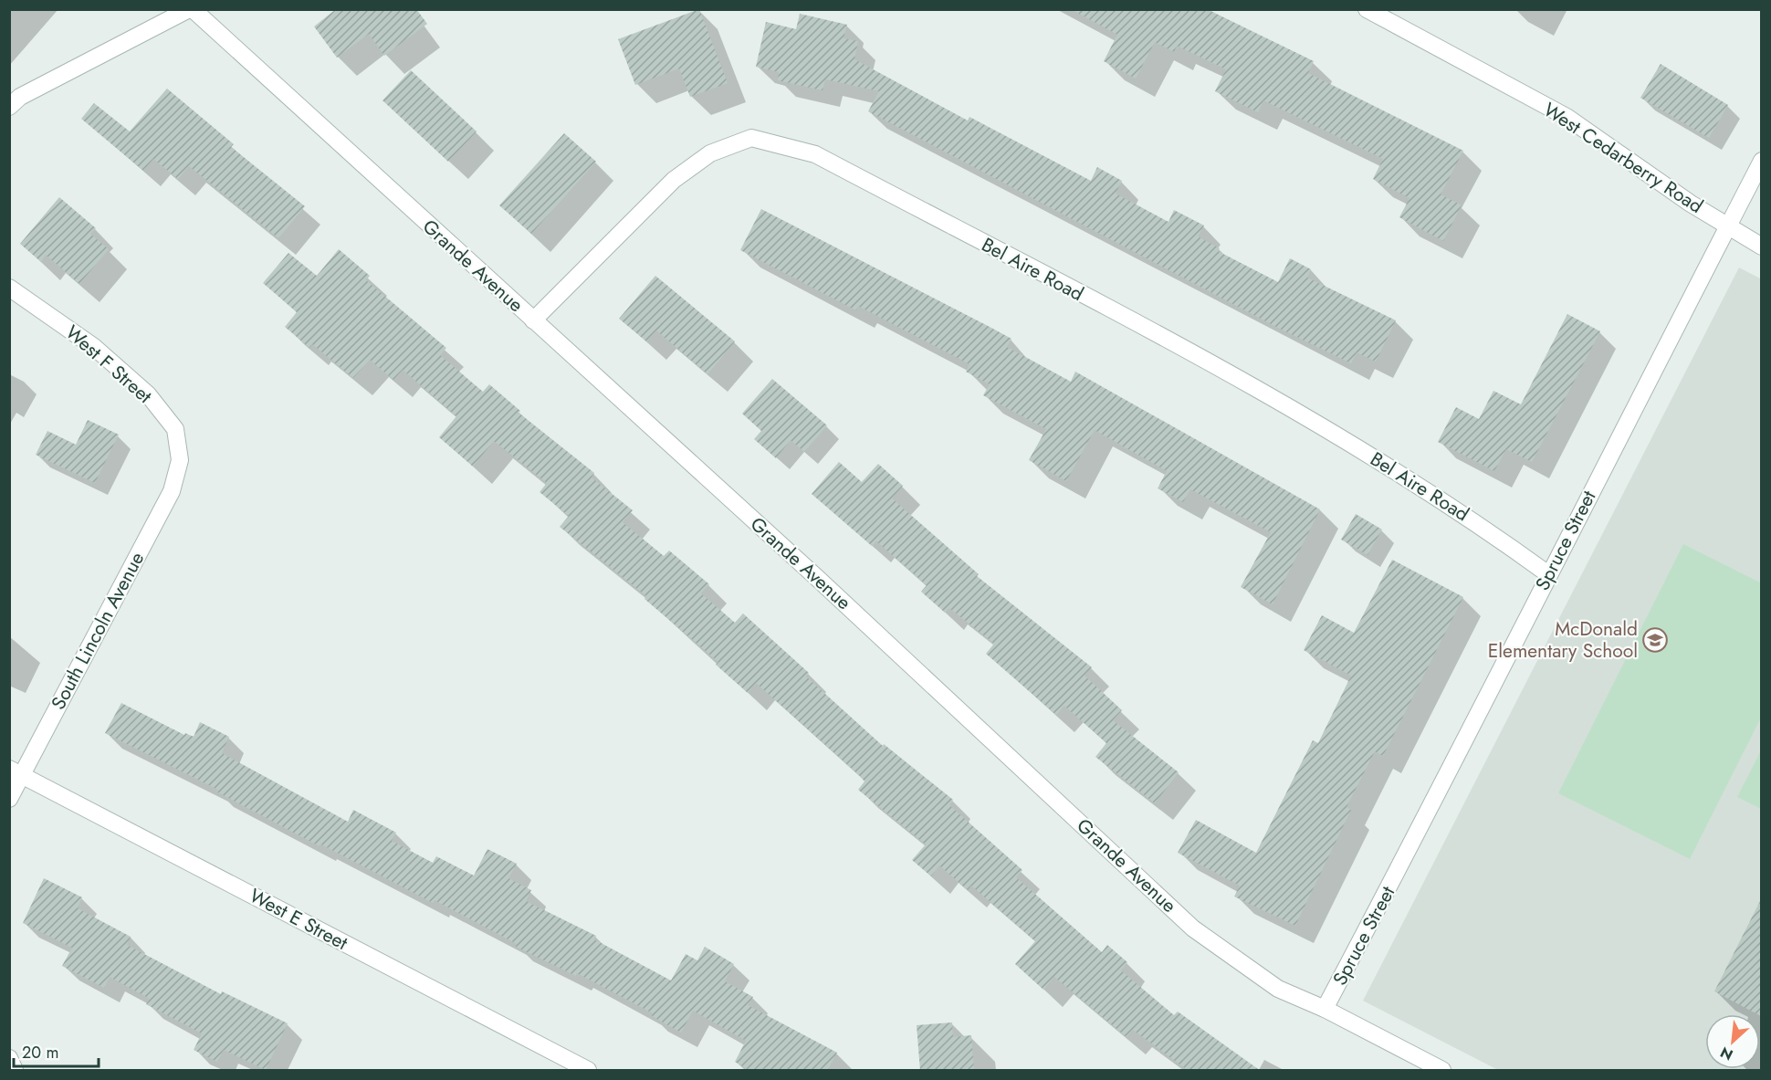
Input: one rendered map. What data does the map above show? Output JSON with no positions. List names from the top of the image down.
{
  "streets": {
    "street": [
      "West Cedarberry Road",
      "Grande Avenue",
      "Bel Aire Road",
      "West F Street",
      "Spruce Street",
      "South Lincoln Avenue",
      "West E Street"
    ]
  },
  "crossings": [
    ["West Cedarberry Road", "Spruce Street"],
    ["Grande Avenue", "Bel Aire Road"],
    ["Grande Avenue", "Spruce Street"],
    ["Bel Aire Road", "Spruce Street"],
    ["West F Street", "South Lincoln Avenue"],
    ["South Lincoln Avenue", "West E Street"]
  ],
  "places": {
    "school or university": ["McDonald Elementary School"]
  },
  "scale_bar": "20 m",
  "north": "bottom left"
}
